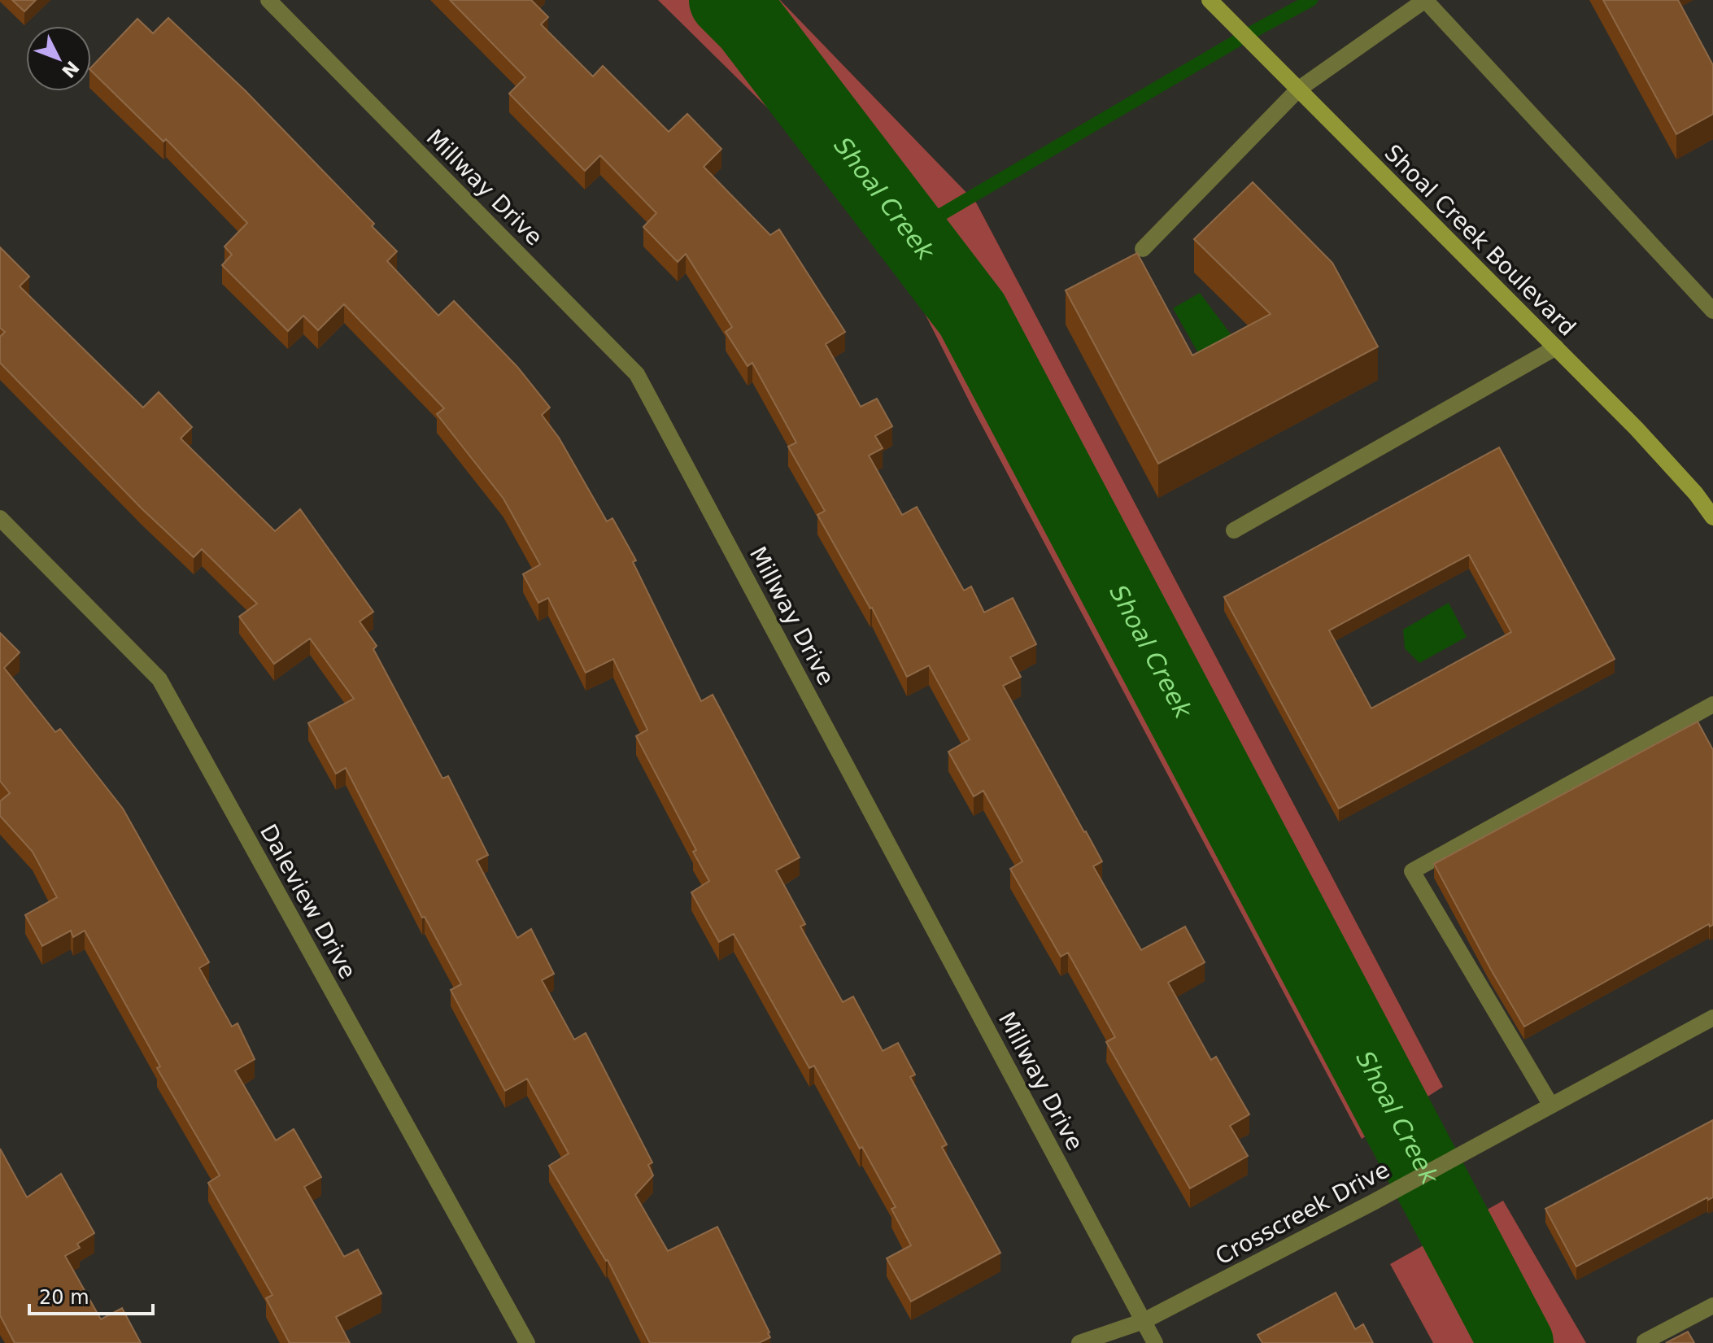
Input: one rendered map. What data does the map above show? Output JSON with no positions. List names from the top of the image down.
{
  "streets": {
    "street": [
      "Millway Drive",
      "Shoal Creek Boulevard",
      "Daleview Drive",
      "Crosscreek Drive"
    ]
  },
  "crossings": [
    ["Millway Drive", "Crosscreek Drive"]
  ],
  "water": ["Shoal Creek"],
  "scale_bar": "20 m",
  "north": "bottom right"
}
